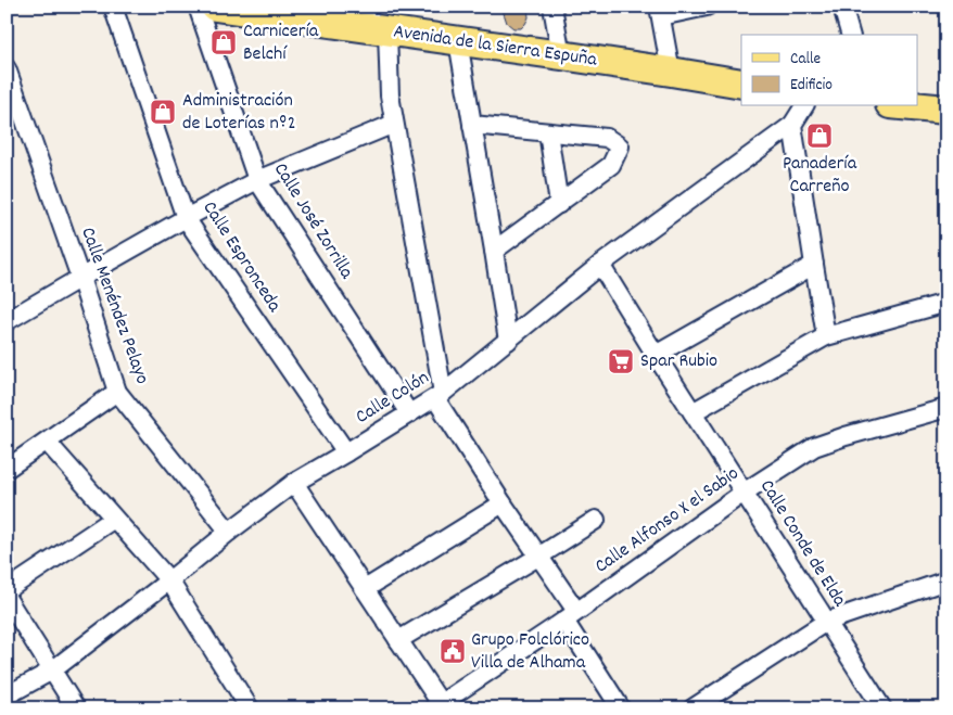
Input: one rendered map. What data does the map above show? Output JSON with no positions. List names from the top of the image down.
{
  "streets": {
    "main road": ["Avenida de la Sierra Espuña"],
    "street": [
      "Calle José Zorrilla",
      "Calle Espronceda",
      "Calle Menéndez Pelayo",
      "Calle Colón",
      "Calle Alfonso X el Sabio",
      "Calle Conde de Elda"
    ]
  },
  "crossings": [
    ["Calle José Zorrilla", "Calle Colón"],
    ["Calle Espronceda", "Calle Colón"],
    ["Calle Menéndez Pelayo", "Calle Colón"],
    ["Calle Colón", "Calle Conde de Elda"],
    ["Calle Alfonso X el Sabio", "Calle Conde de Elda"]
  ],
  "places": {
    "shop": ["Carnicería Belchí", "Administración de Loterías nº2", "Panadería Carreño"],
    "supermarket": ["Spar Rubio"],
    "public building": ["Grupo Folclórico Villa de Alhama"]
  },
  "legend": ["Calle", "Edificio"]
}
